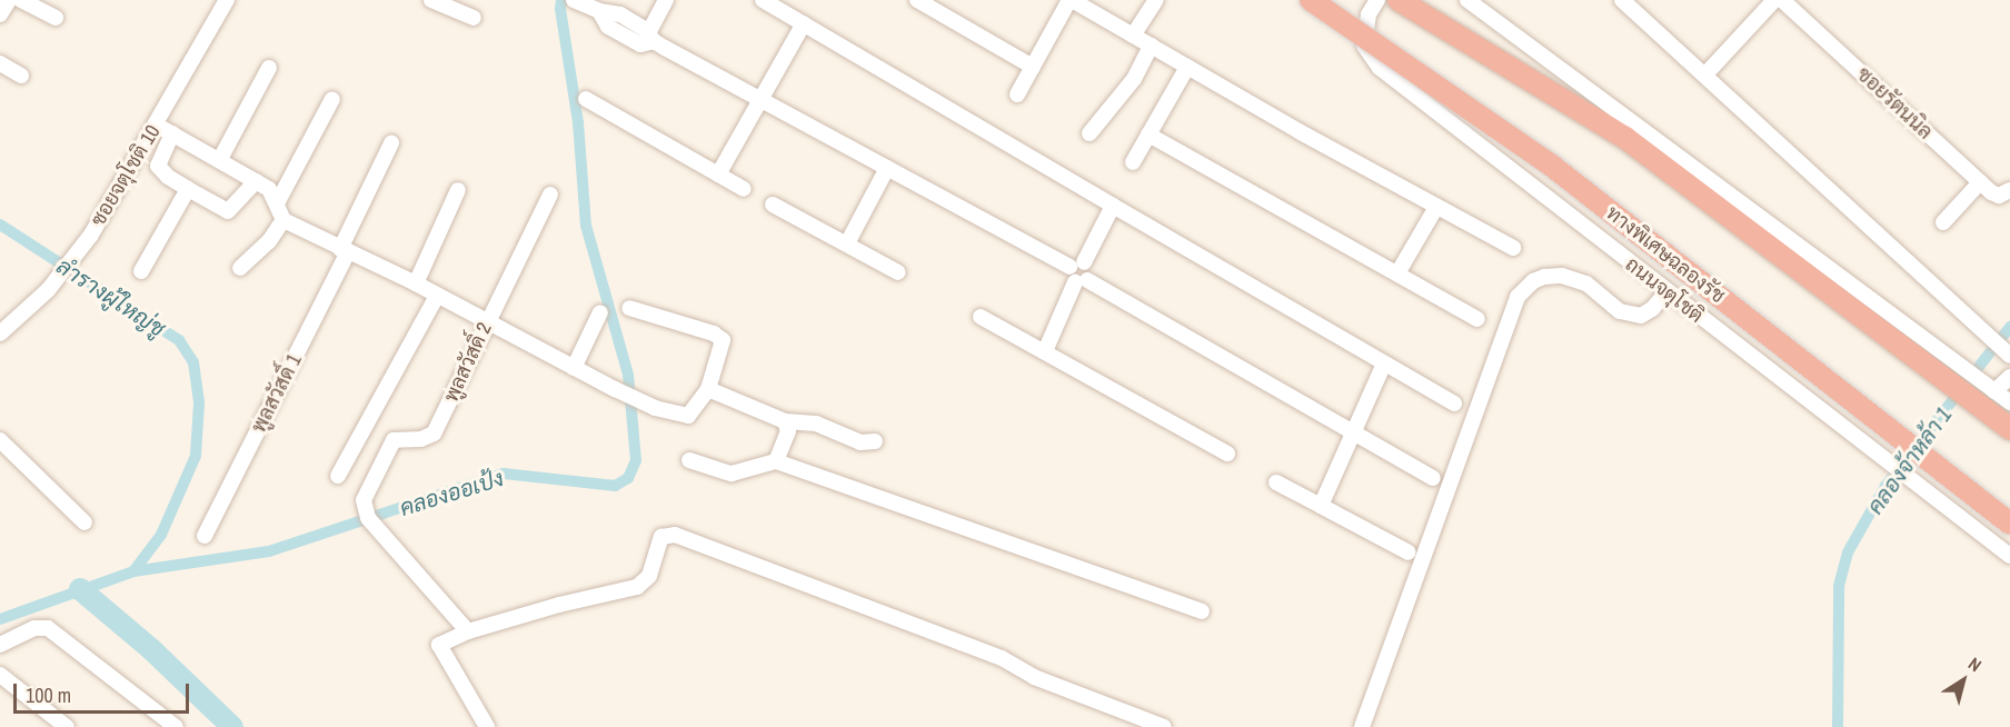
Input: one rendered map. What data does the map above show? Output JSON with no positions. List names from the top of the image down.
{
  "streets": {
    "highway": ["ทางพิเศษฉลองรัช"],
    "street": [
      "ซอยรัตนนิล",
      "ซอยจตุโชติ 10",
      "ถนนจตุโชติ",
      "พูลสวัสดิ์ 2",
      "พูลสวัสดิ์ 1"
    ]
  },
  "water": ["ลำรางผู้ใหญ่ชู", "คลองจ้าหล้า 1", "คลองออเป้ง"],
  "scale_bar": "100 m",
  "north": "top right"
}
